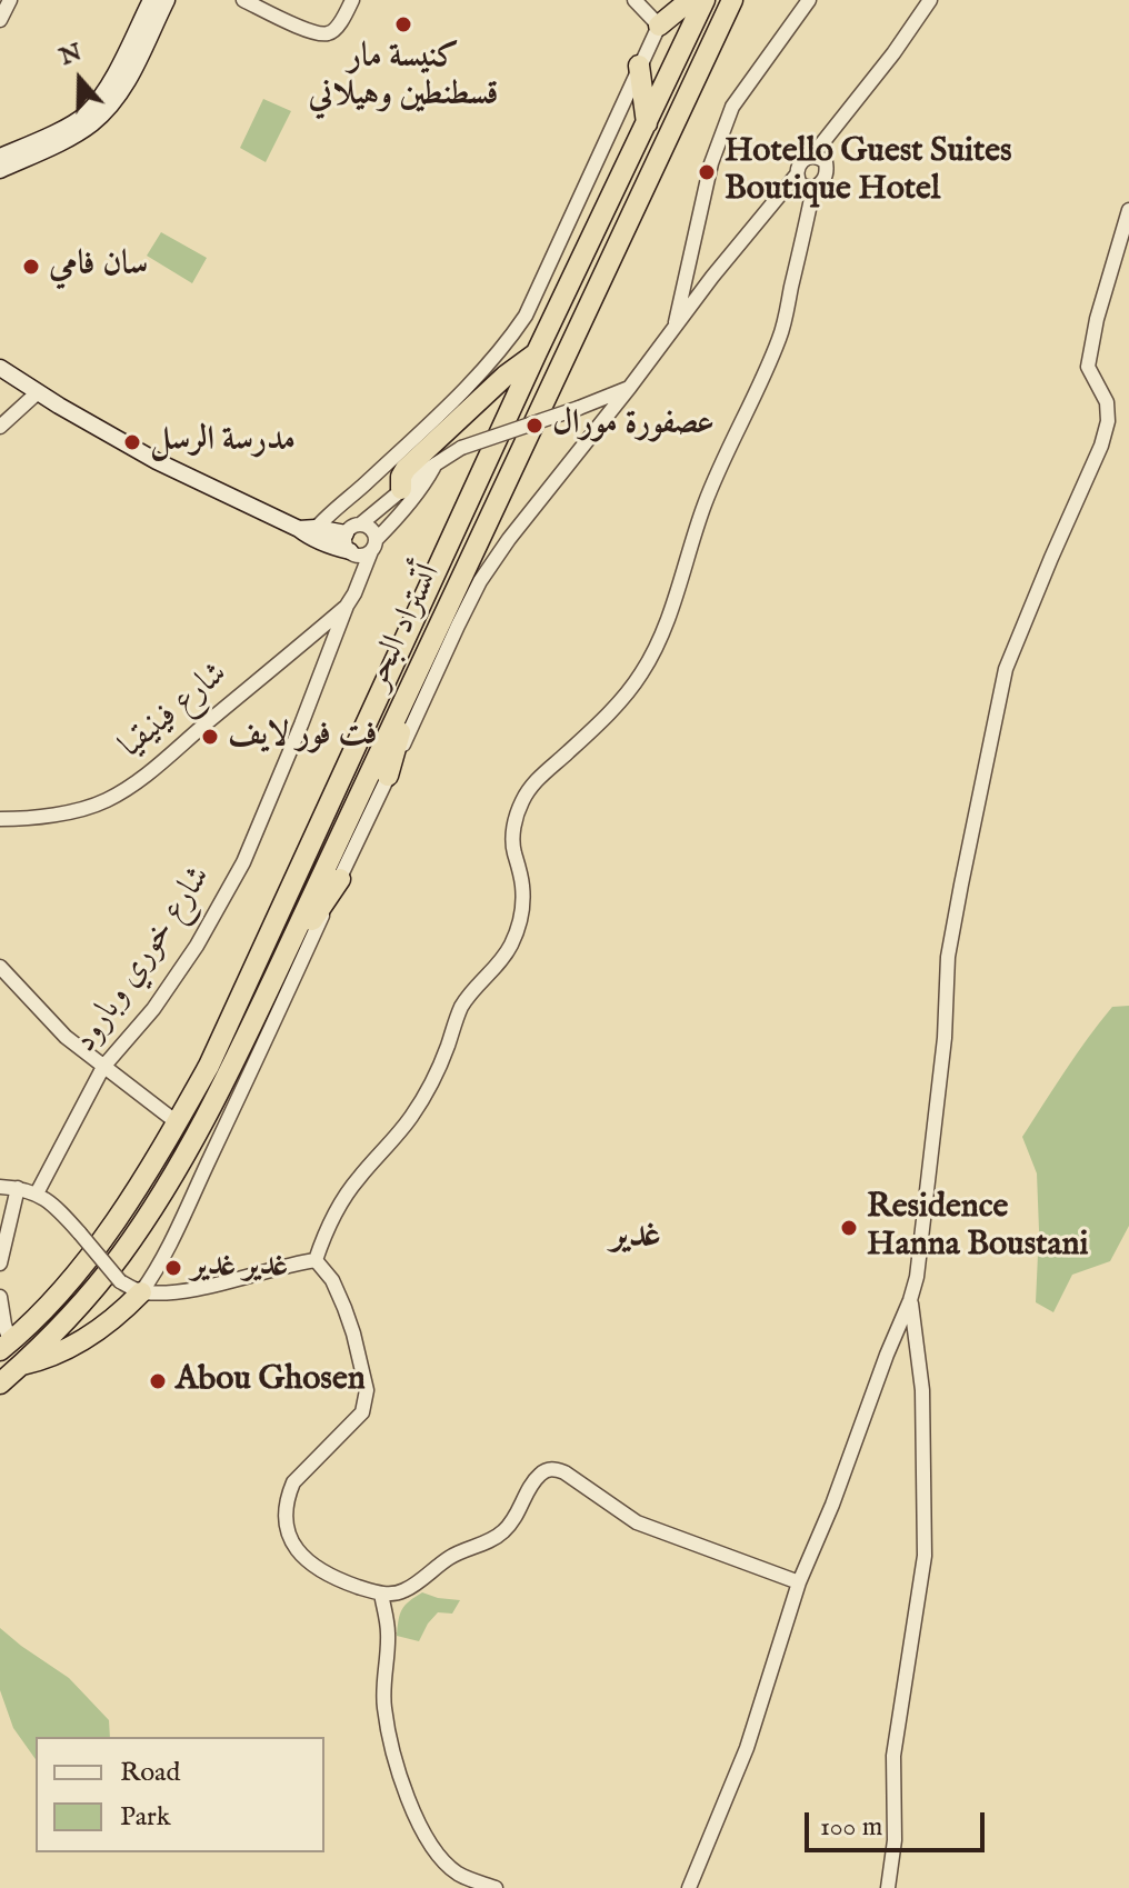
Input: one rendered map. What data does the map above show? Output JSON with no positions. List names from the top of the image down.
{
  "streets": {
    "highway": ["أتستراد البحر"],
    "street": ["شارع فينيقيا", "شارع خوري وبارود"]
  },
  "crossings": [
    ["شارع فينيقيا", "شارع خوري وبارود"]
  ],
  "districts": ["غدير"],
  "places": [
    "كنيسة مار قسطنطين وهيلاني",
    "Hotello Guest Suites Boutique Hotel",
    "سان فامي",
    "عصفورة مورال",
    "مدرسة الرسل",
    "فت فور لايف",
    "Residence Hanna Boustani",
    "غدير غدير",
    "Abou Ghosen"
  ],
  "legend": ["Road", "Park"],
  "scale_bar": "100 m",
  "north": "top"
}
